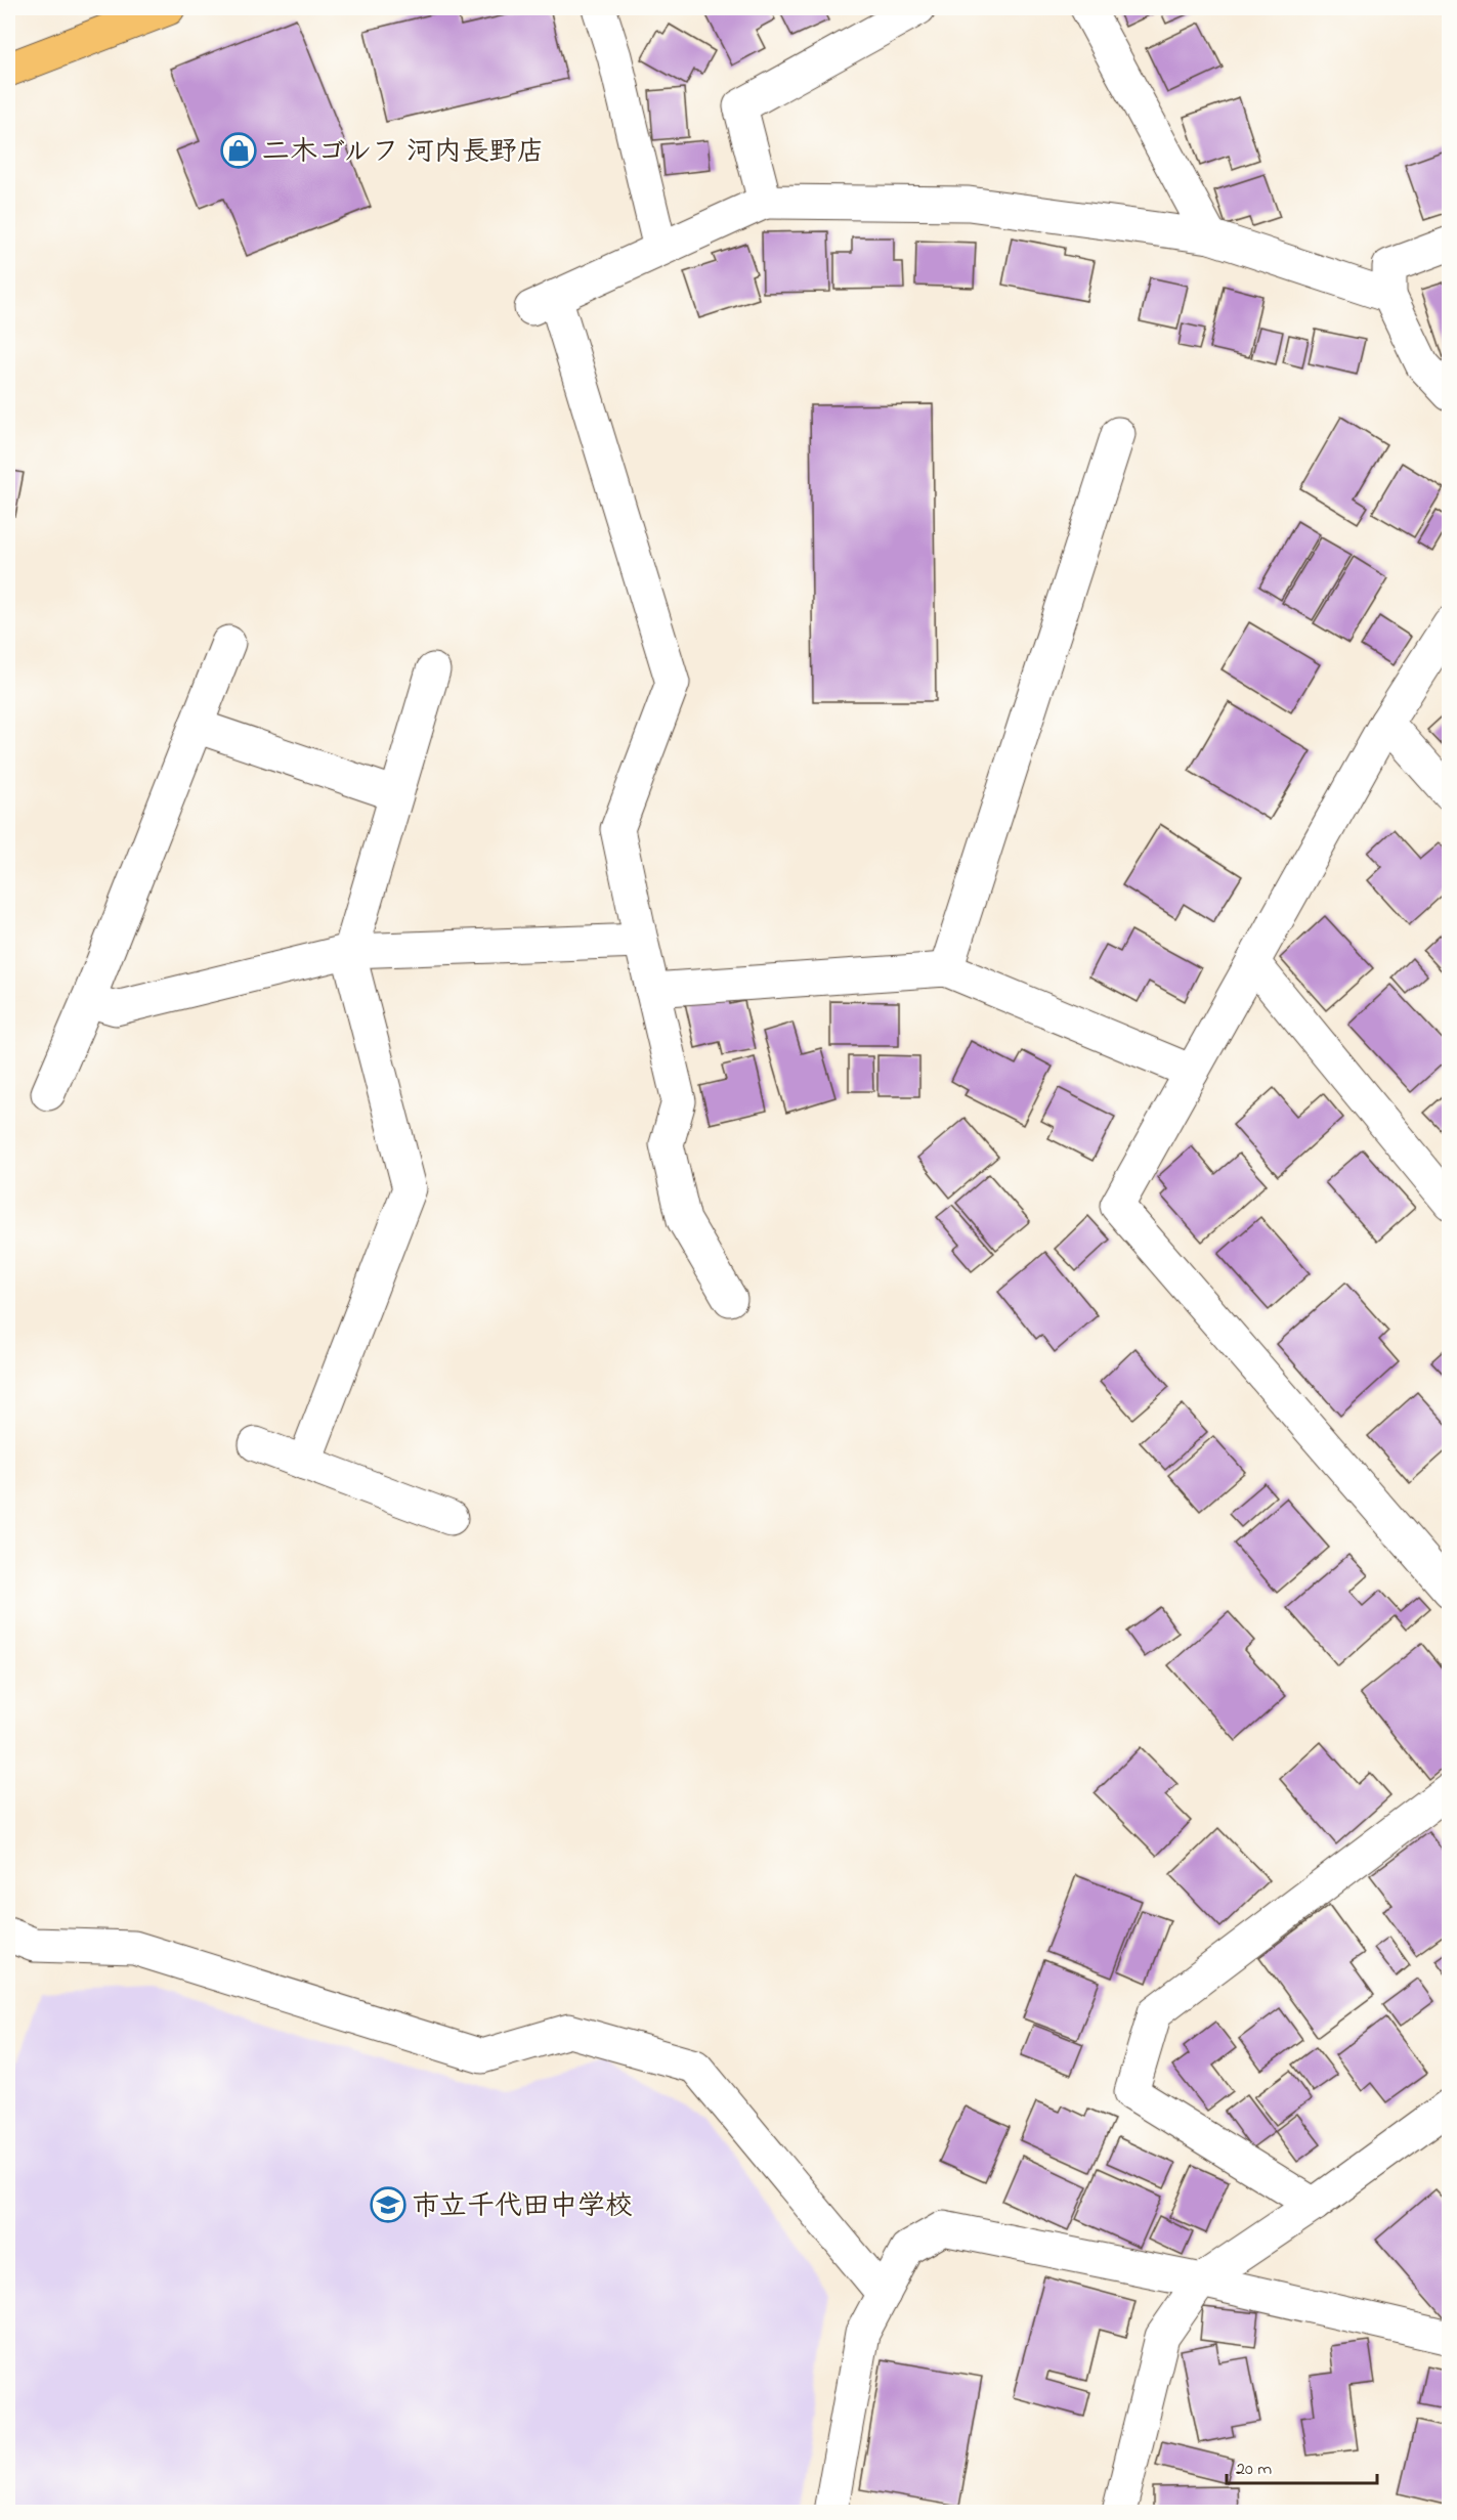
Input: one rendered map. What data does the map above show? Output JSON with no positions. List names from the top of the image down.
{
  "places": {
    "shop": ["二木ゴルフ 河内長野店"],
    "school or university": ["市立千代田中学校"]
  },
  "scale_bar": "20 m"
}
